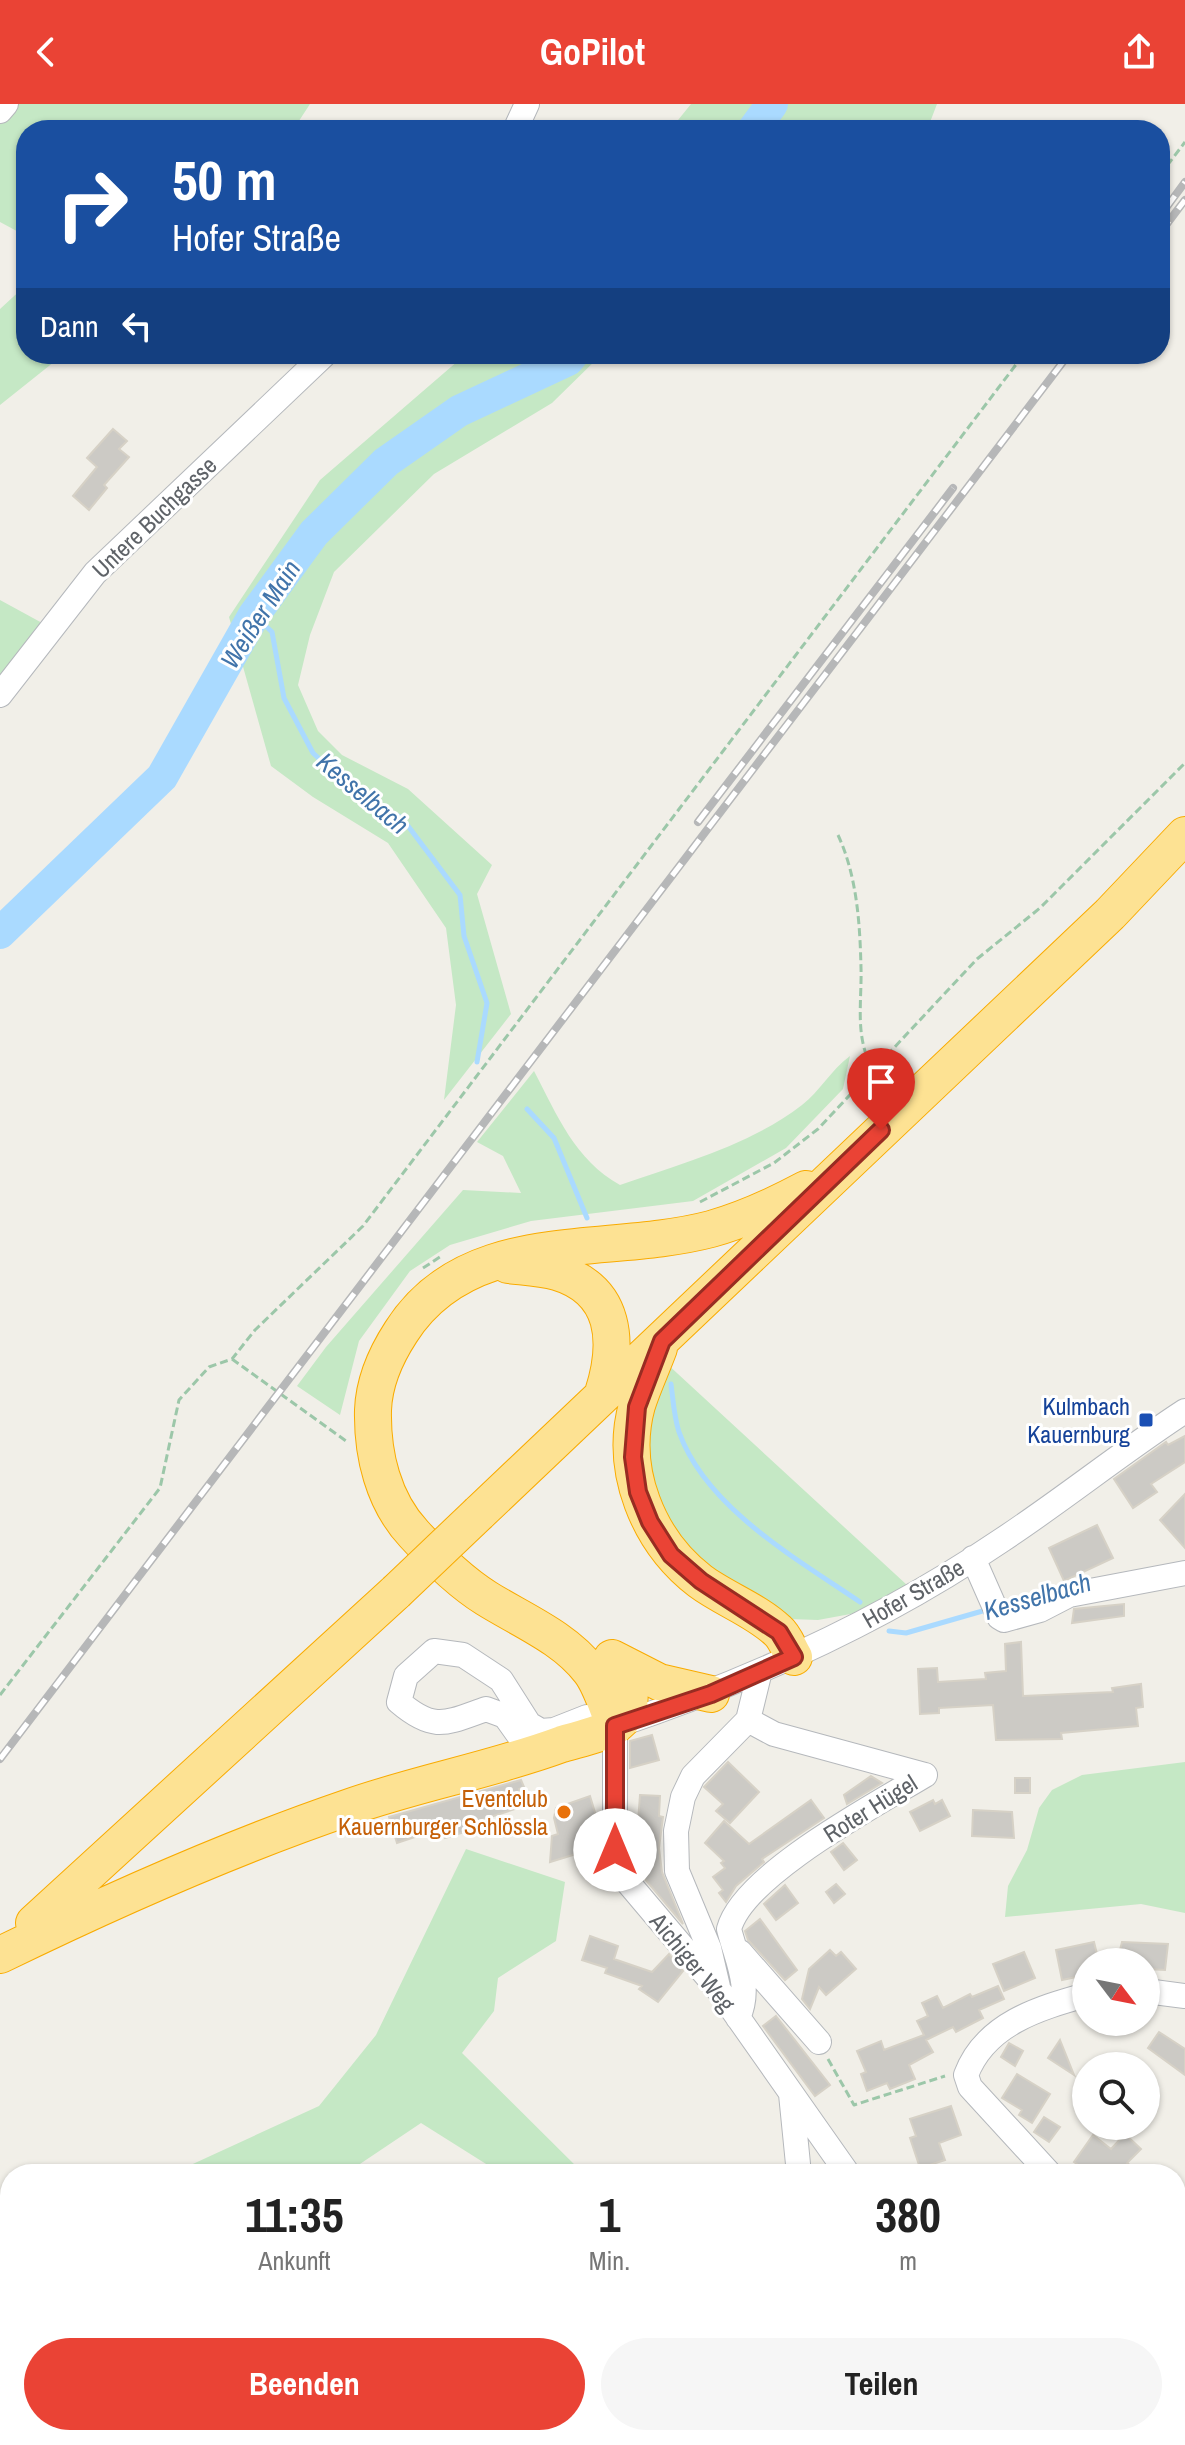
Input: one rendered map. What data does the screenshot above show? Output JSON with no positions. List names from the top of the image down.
{
  "streets": {
    "street": [
      "Untere Buchgasse",
      "Hofer Straße",
      "Roter Hügel",
      "Aichiger Weg"
    ]
  },
  "crossings": [
    ["Hofer Straße", "Aichiger Weg"]
  ],
  "water": ["Weißer Main", "Kesselbach"],
  "places": {
    "transit": ["Kulmbach Kauernburg"],
    "other": ["Eventclub Kauernburger Schlössla"]
  },
  "north": "bottom right",
  "page": {
    "header": "GoPilot",
    "turn": ["50 m", "Hofer Straße"],
    "then": "Dann",
    "eta": [
      "11:35",
      "Ankunft",
      "1",
      "Min.",
      "380",
      "m"
    ],
    "buttons": ["Beenden", "Teilen"]
  }
}
